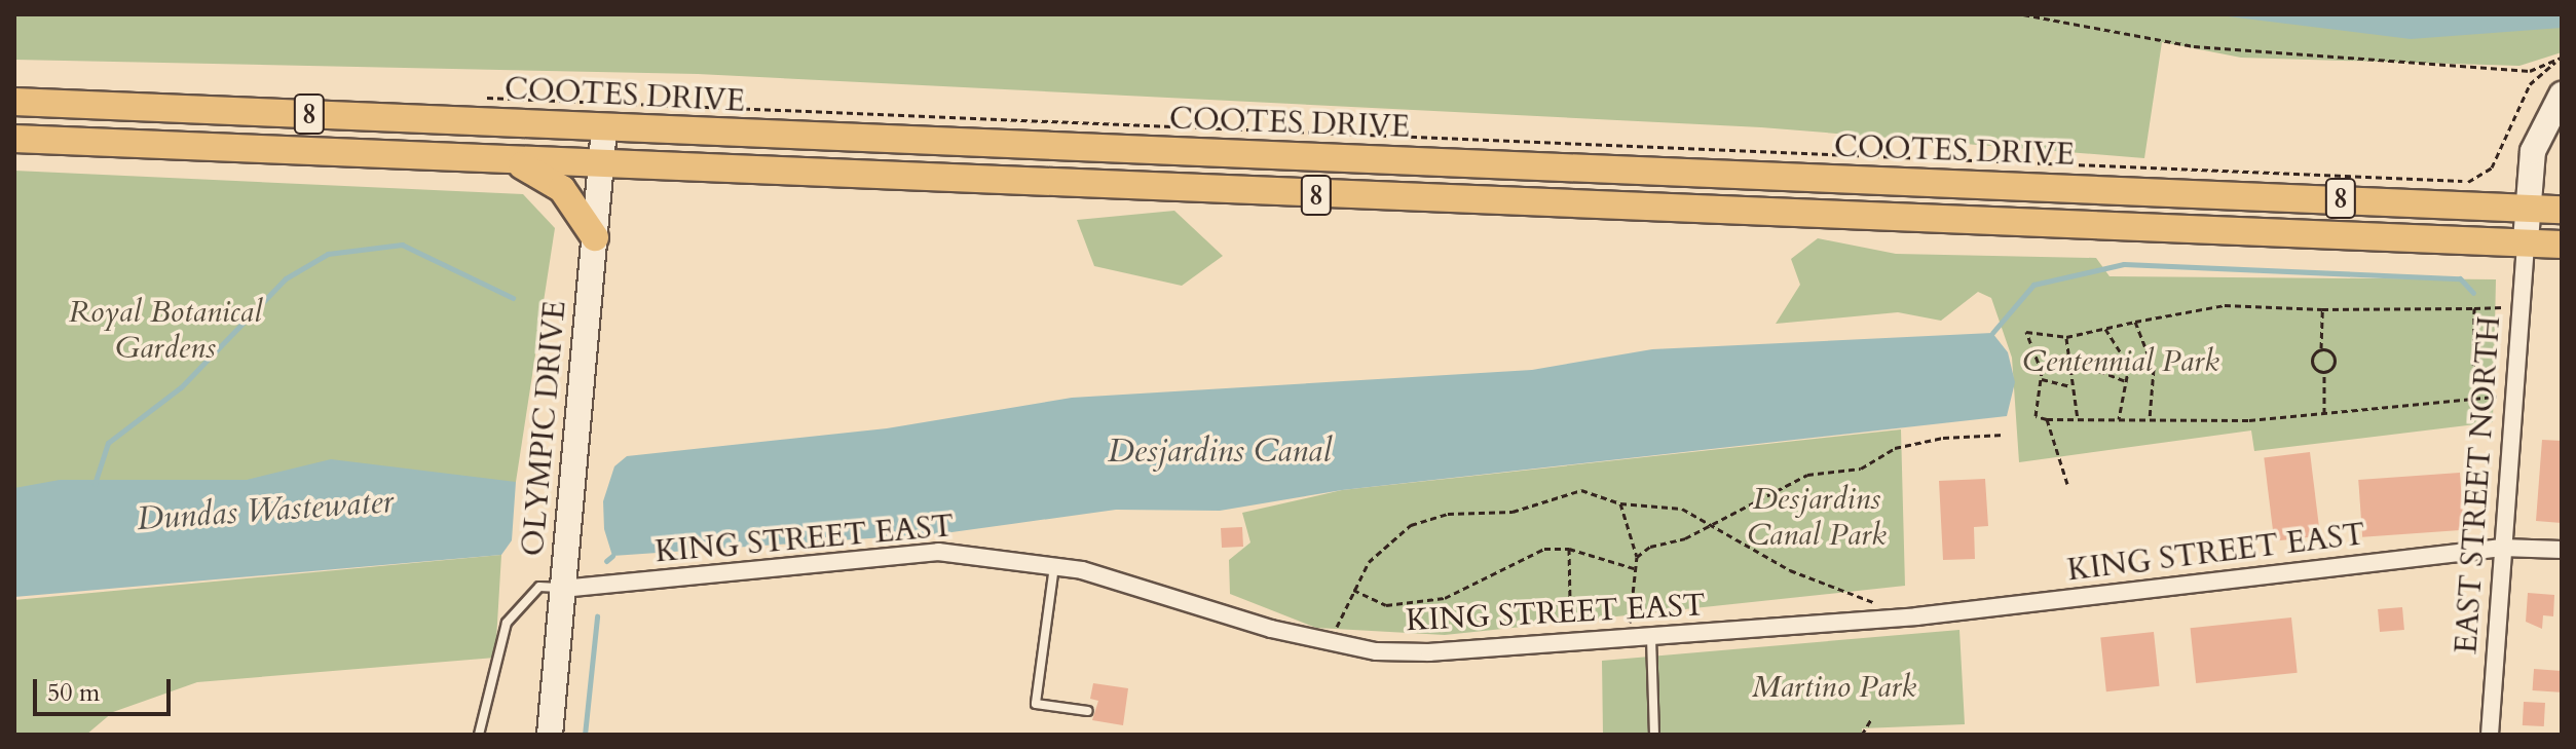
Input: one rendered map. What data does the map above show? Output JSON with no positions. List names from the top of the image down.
{
  "streets": {
    "main road": ["COOTES DRIVE", "8", "OLYMPIC DRIVE"],
    "street": ["EAST STREET NORTH", "KING STREET EAST"]
  },
  "crossings": [
    ["COOTES DRIVE", "OLYMPIC DRIVE"],
    ["8", "OLYMPIC DRIVE"],
    ["8", "EAST STREET NORTH"],
    ["OLYMPIC DRIVE", "KING STREET EAST"],
    ["EAST STREET NORTH", "KING STREET EAST"]
  ],
  "water": ["Desjardins Canal", "Dundas Wastewater"],
  "parks": [
    "Royal Botanical Gardens",
    "Centennial Park",
    "Desjardins Canal Park",
    "Martino Park"
  ],
  "scale_bar": "50 m"
}
